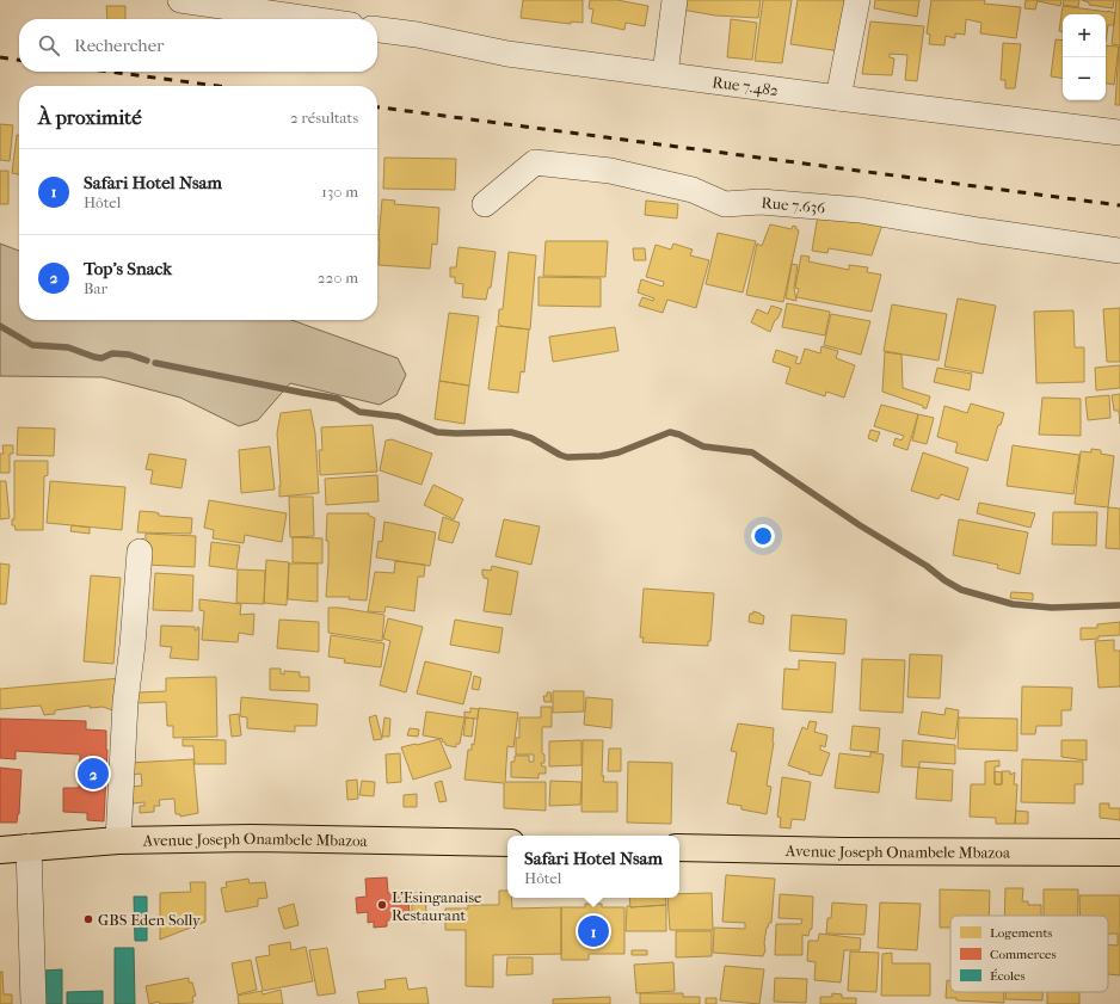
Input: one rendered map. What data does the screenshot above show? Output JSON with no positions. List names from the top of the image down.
{
  "streets": {
    "main road": ["Avenue Joseph Onambele Mbazoa"],
    "street": ["Rue 7.482", "Rue 7.636"]
  },
  "places": ["L'Esinganaise Restaurant", "GBS Eden Solly"],
  "legend": ["Logements", "Commerces", "Écoles"],
  "page": {
    "map_buttons": ["+", "−"],
    "search": "Rechercher",
    "heading": ["À proximité", "2 résultats"],
    "list": [
      {
        "mark": "1",
        "name": "Safari Hotel Nsam",
        "note": "Hôtel",
        "value": "130 m"
      },
      {
        "mark": "2",
        "name": "Top's Snack",
        "note": "Bar",
        "value": "220 m"
      }
    ],
    "pins": ["2", "1"],
    "popup": ["Safari Hotel Nsam", "Hôtel"]
  }
}
